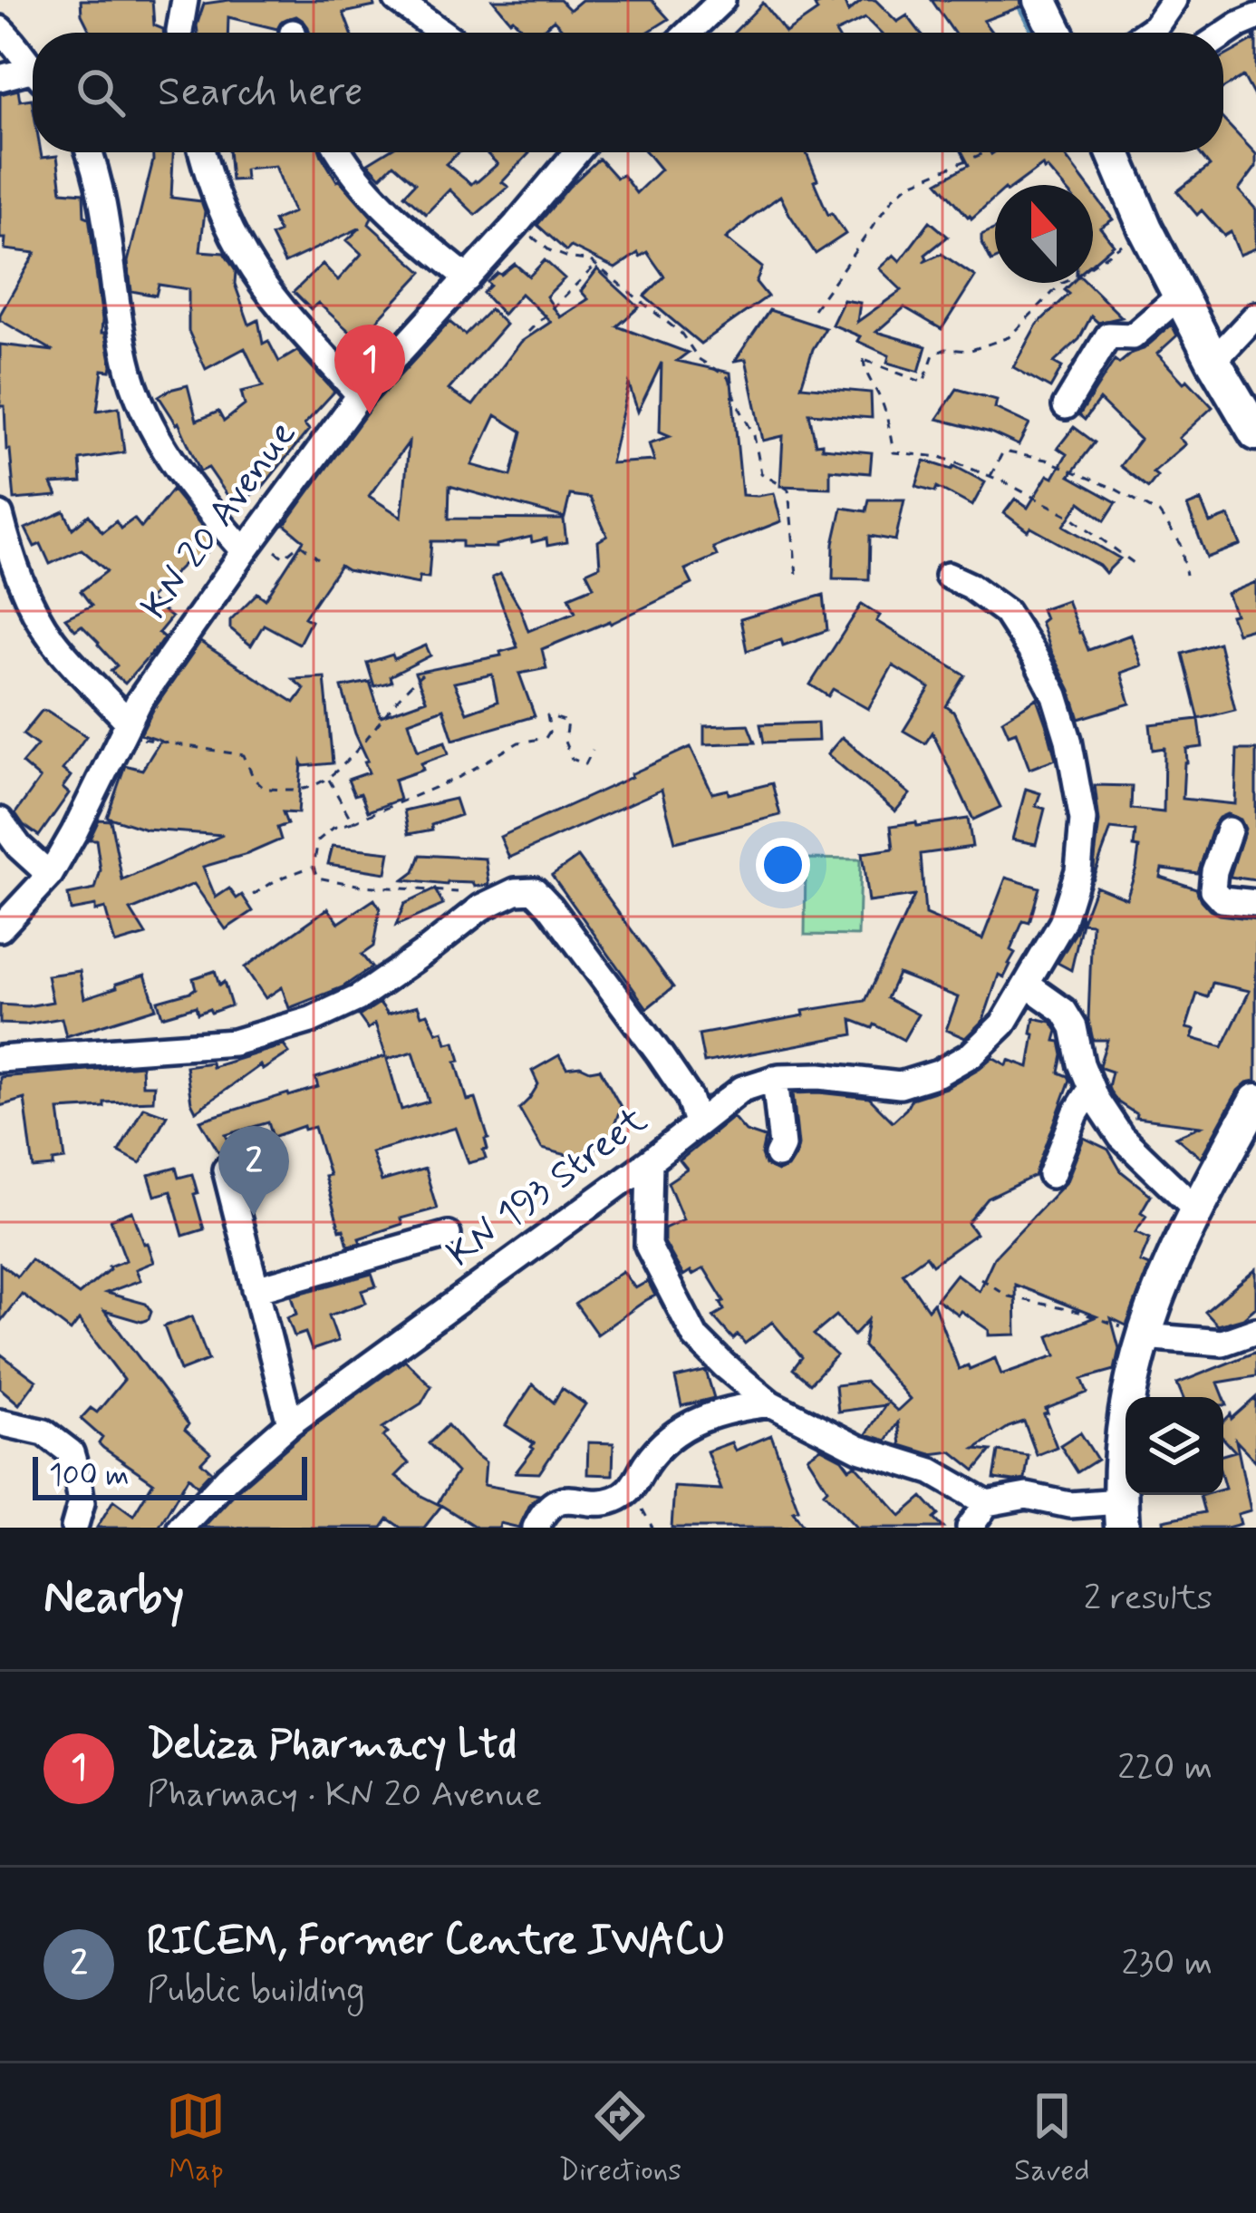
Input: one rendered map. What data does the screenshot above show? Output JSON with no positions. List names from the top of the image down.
{
  "streets": {
    "street": ["KN 20 Avenue", "KN 193 Street"]
  },
  "scale_bar": "100 m",
  "north": "top",
  "page": {
    "search": "Search here",
    "pins": ["1", "2"],
    "scale": "100 m",
    "heading": ["Nearby", "2 results"],
    "list": [
      {
        "mark": "1",
        "name": "Deliza Pharmacy Ltd",
        "note": "Pharmacy · KN 20 Avenue",
        "value": "220 m"
      },
      {
        "mark": "2",
        "name": "RICEM, Former Centre IWACU",
        "note": "Public building",
        "value": "230 m"
      }
    ],
    "nav": ["Map", "Directions", "Saved"]
  }
}
